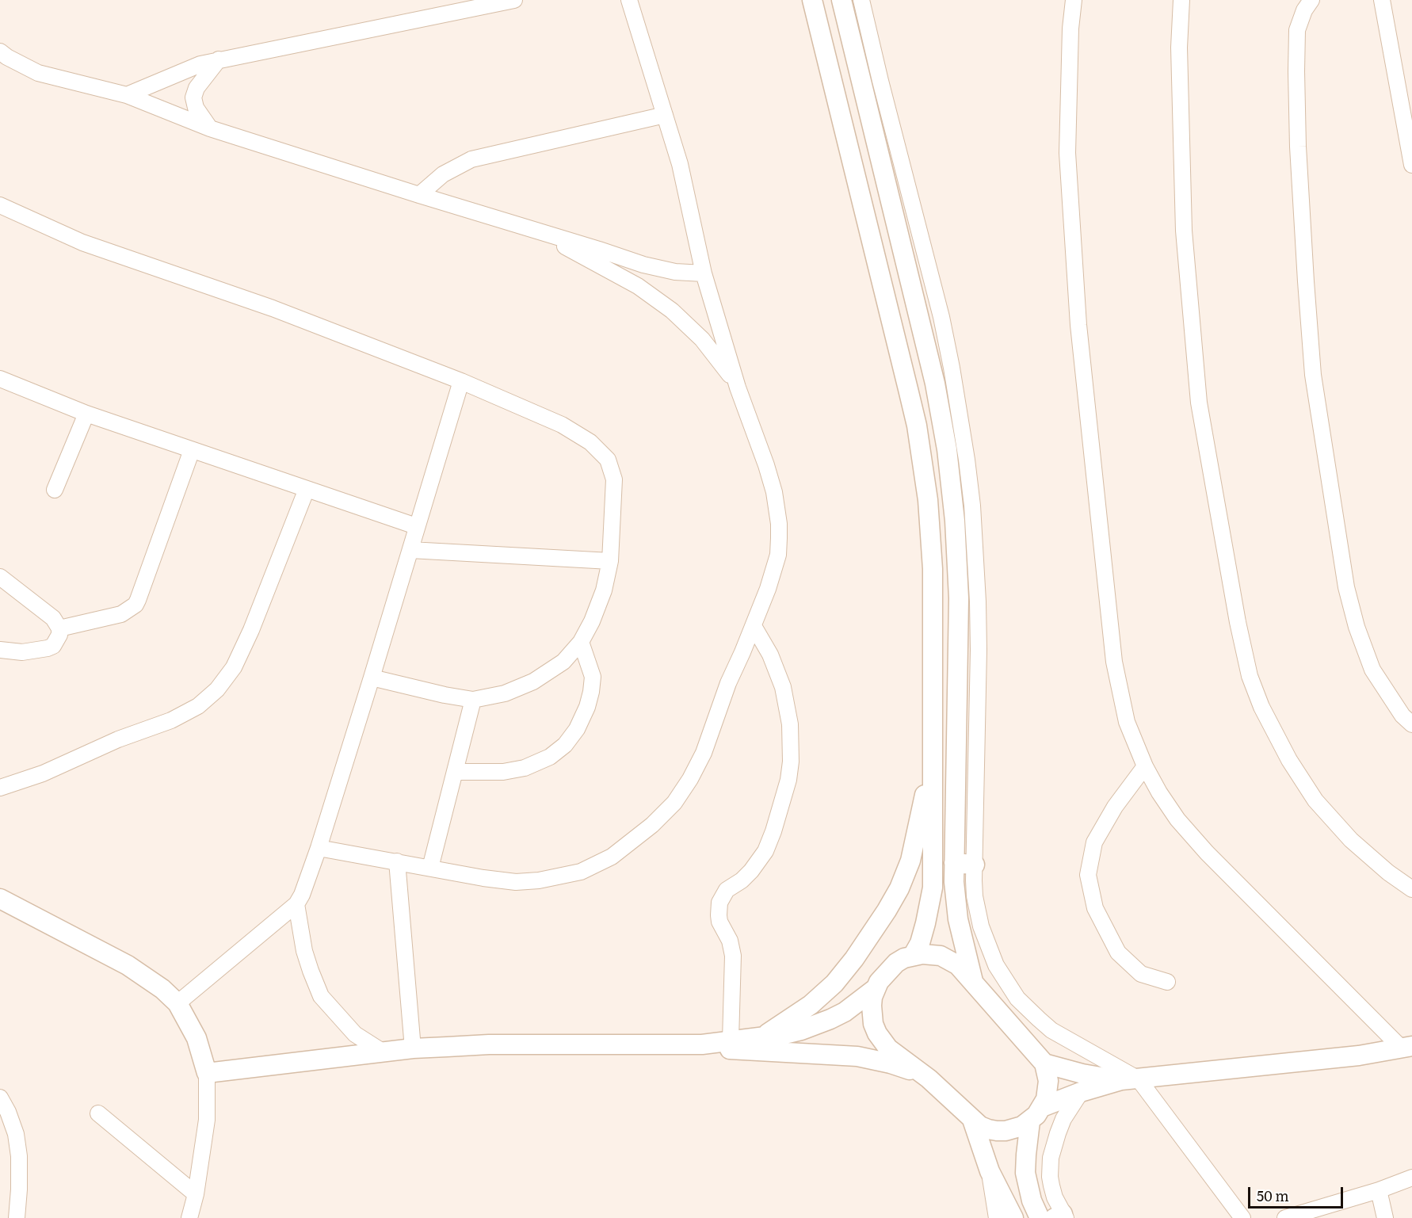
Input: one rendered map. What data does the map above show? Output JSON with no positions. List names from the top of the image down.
{
  "scale_bar": "50 m"
}
